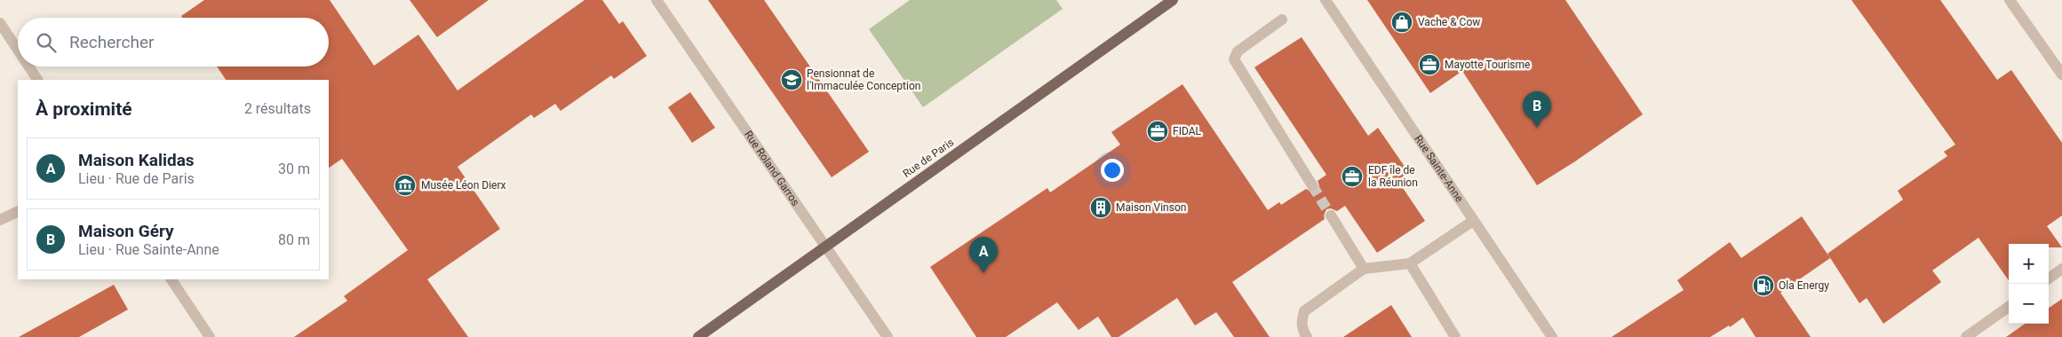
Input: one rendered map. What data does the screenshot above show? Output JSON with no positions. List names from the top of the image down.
{
  "streets": {
    "main road": ["Rue de Paris"],
    "street": ["Rue Roland Garros", "Rue Sainte-Anne"]
  },
  "crossings": [
    ["Rue de Paris", "Rue Roland Garros"]
  ],
  "places": {
    "shop": ["Vache & Cow"],
    "office": ["Mayotte Tourisme", "FIDAL", "EDF île de la Réunion"],
    "school or university": ["Pensionnat de l'Immaculée Conception"],
    "museum": ["Musée Léon Dierx"],
    "building": ["Maison Vinson"],
    "fuel station": ["Ola Energy"]
  },
  "page": {
    "search": "Rechercher",
    "heading": ["À proximité", "2 résultats"],
    "pins": ["B", "A"],
    "list": [
      {
        "mark": "A",
        "name": "Maison Kalidas",
        "note": "Lieu · Rue de Paris",
        "value": "30 m"
      },
      {
        "mark": "B",
        "name": "Maison Géry",
        "note": "Lieu · Rue Sainte-Anne",
        "value": "80 m"
      }
    ],
    "map_buttons": ["+", "−"]
  }
}
